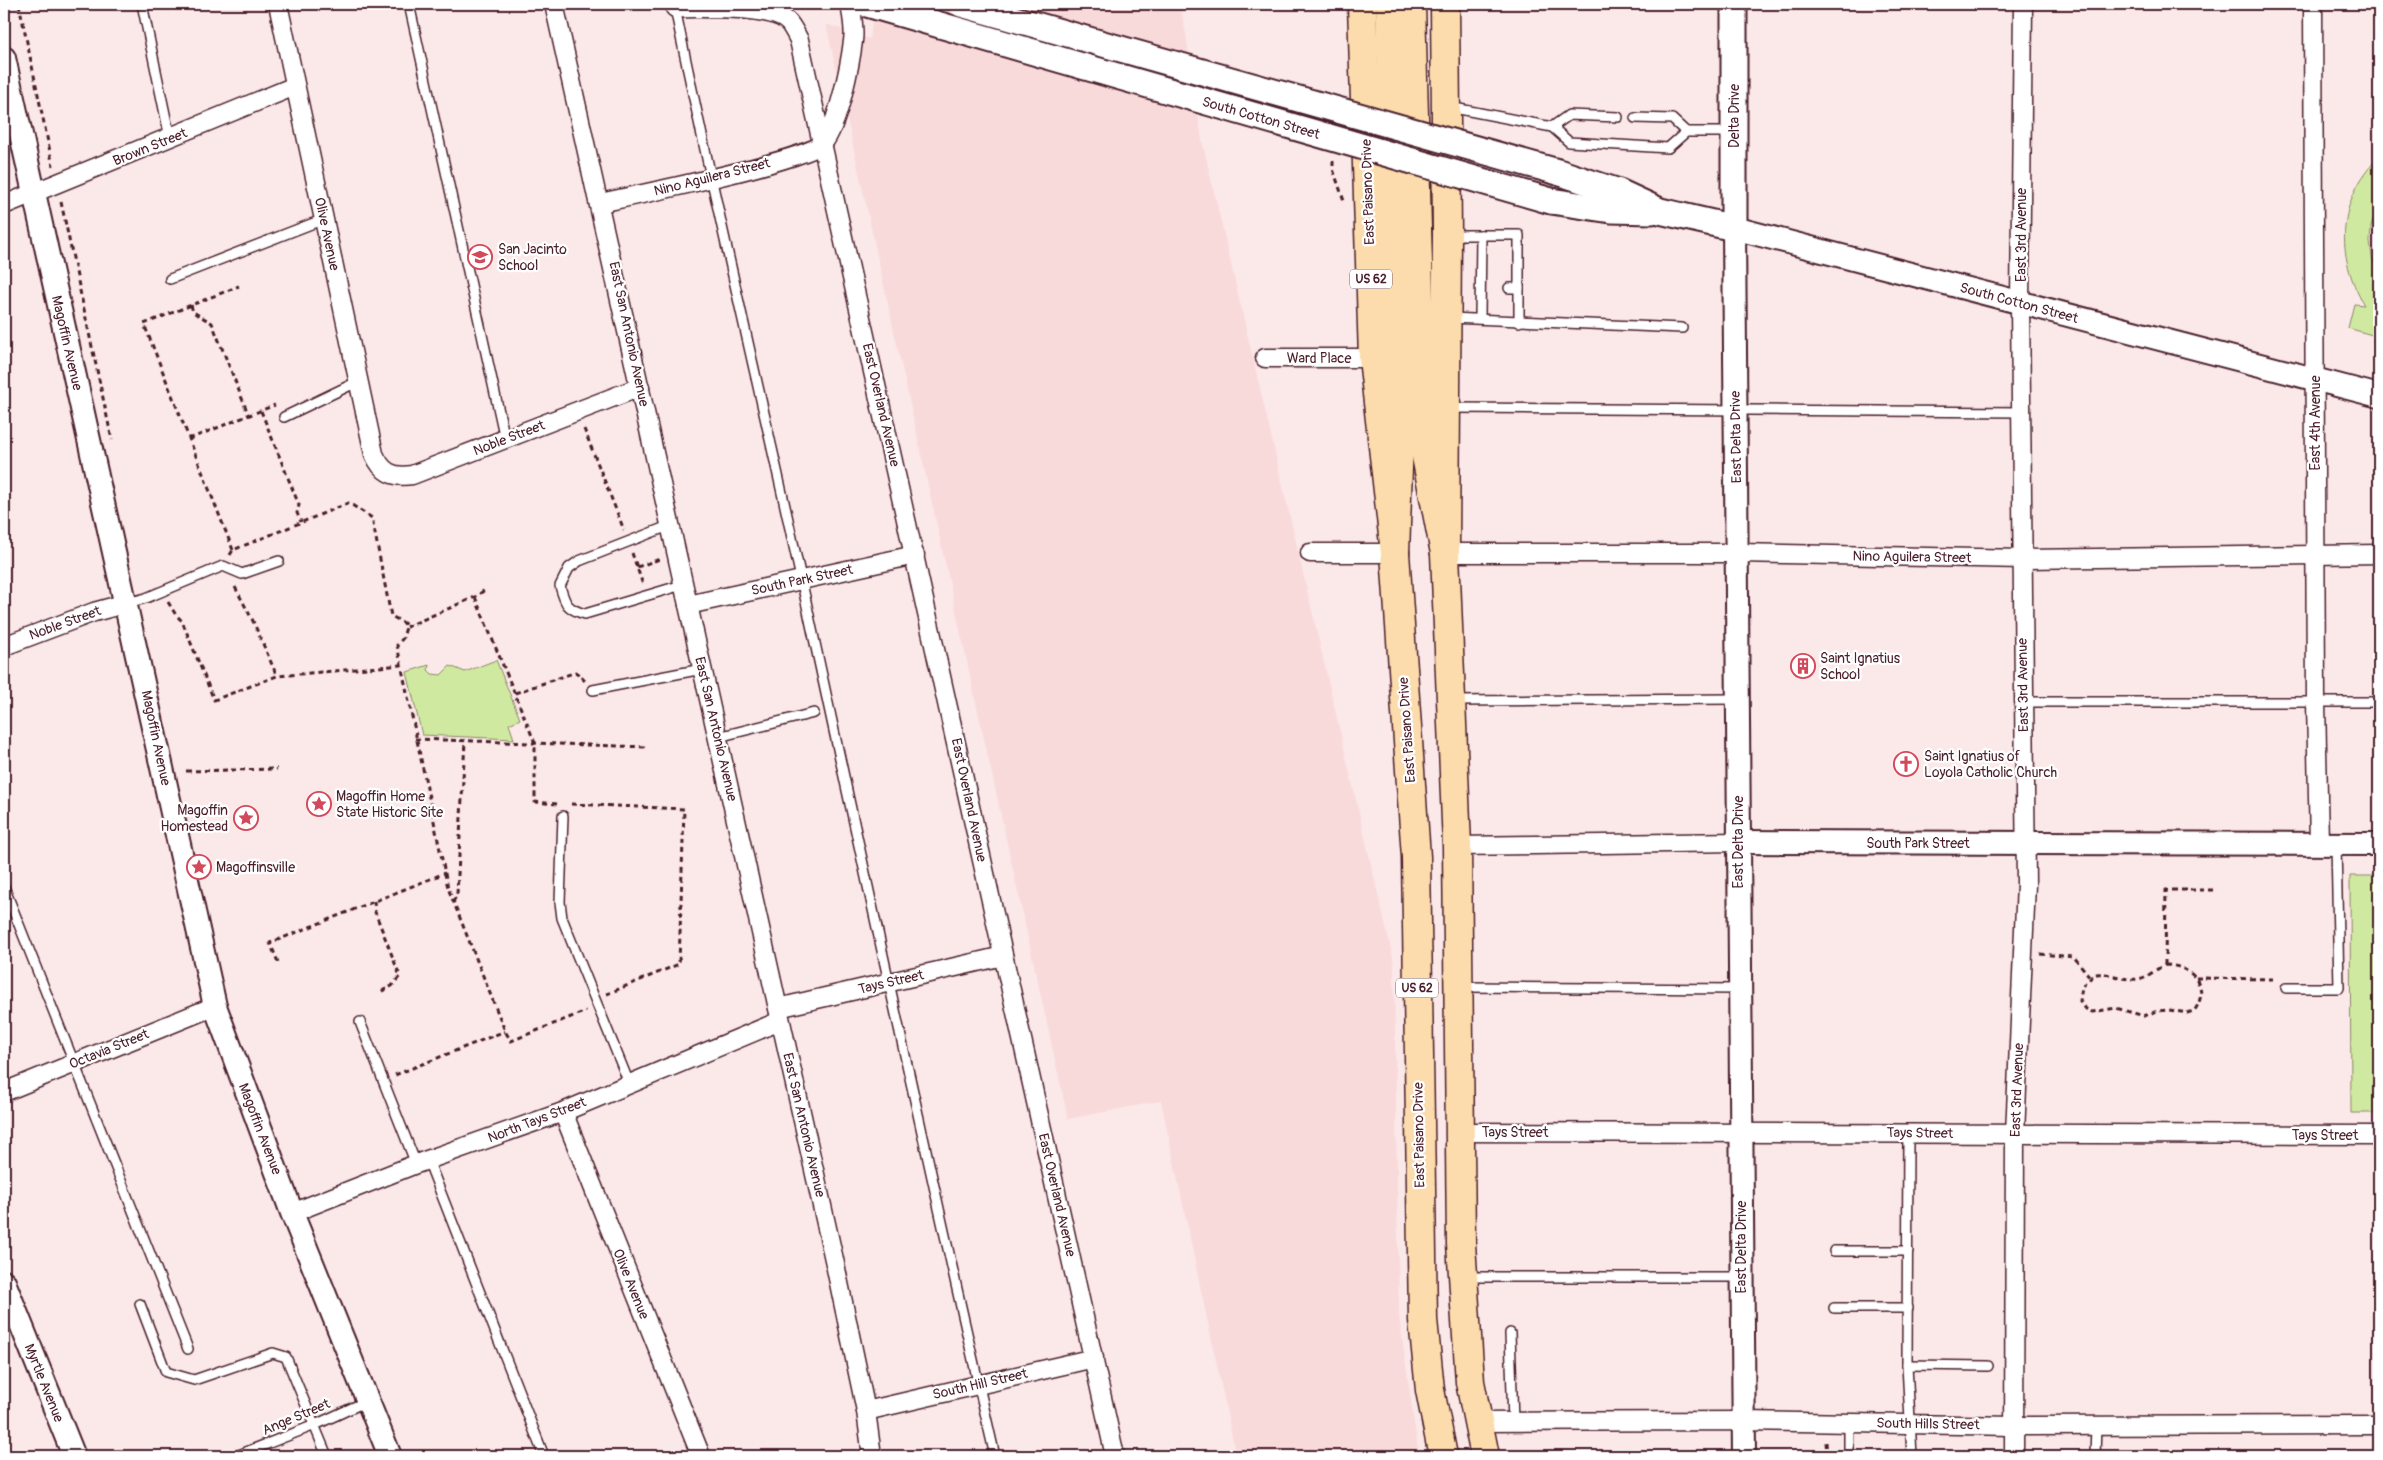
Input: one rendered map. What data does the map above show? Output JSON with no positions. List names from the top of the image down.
{
  "streets": {
    "main road": [
      "Delta Drive",
      "South Cotton Street",
      "East Paisano Drive",
      "US 62"
    ],
    "street": [
      "Brown Street",
      "Nino Aguilera Street",
      "Olive Avenue",
      "East 3rd Avenue",
      "East San Antonio Avenue",
      "Magoffin Avenue",
      "Ward Place",
      "East Overland Avenue",
      "East 4th Avenue",
      "East Delta Drive",
      "Noble Street",
      "South Park Street",
      "Tays Street",
      "Octavia Street",
      "North Tays Street",
      "Myrtle Avenue",
      "South Hill Street",
      "South Hills Street"
    ],
    "lane": ["Ange Street"]
  },
  "crossings": [
    ["Delta Drive", "South Cotton Street"],
    ["Delta Drive", "East Delta Drive"],
    ["South Cotton Street", "East 3rd Avenue"],
    ["South Cotton Street", "East 4th Avenue"],
    ["South Cotton Street", "East Delta Drive"],
    ["Brown Street", "Olive Avenue"],
    ["Brown Street", "Magoffin Avenue"],
    ["Nino Aguilera Street", "East 3rd Avenue"],
    ["Nino Aguilera Street", "East San Antonio Avenue"],
    ["Nino Aguilera Street", "East Overland Avenue"],
    ["Nino Aguilera Street", "East 4th Avenue"],
    ["Nino Aguilera Street", "East Delta Drive"],
    ["East Paisano Drive", "Ward Place"],
    ["Olive Avenue", "Noble Street"],
    ["Olive Avenue", "North Tays Street"],
    ["East 3rd Avenue", "South Park Street"],
    ["East 3rd Avenue", "Tays Street"],
    ["East 3rd Avenue", "South Hills Street"],
    ["East San Antonio Avenue", "Noble Street"],
    ["East San Antonio Avenue", "South Park Street"],
    ["East San Antonio Avenue", "Tays Street"],
    ["East San Antonio Avenue", "North Tays Street"],
    ["East San Antonio Avenue", "South Hill Street"],
    ["Magoffin Avenue", "Noble Street"],
    ["Magoffin Avenue", "Octavia Street"],
    ["Magoffin Avenue", "North Tays Street"],
    ["Magoffin Avenue", "Ange Street"],
    ["East Overland Avenue", "South Park Street"],
    ["East Overland Avenue", "Tays Street"],
    ["East Overland Avenue", "South Hill Street"],
    ["East 4th Avenue", "South Park Street"],
    ["East Delta Drive", "South Park Street"],
    ["East Delta Drive", "Tays Street"],
    ["East Delta Drive", "South Hills Street"],
    ["Tays Street", "North Tays Street"]
  ],
  "places": {
    "school or university": ["San Jacinto School"],
    "building": ["Saint Ignatius School"],
    "church": ["Saint Ignatius of Loyola Catholic Church"],
    "place": ["Magoffin Home State Historic Site", "Magoffin Homestead", "Magoffinsville"]
  }
}
